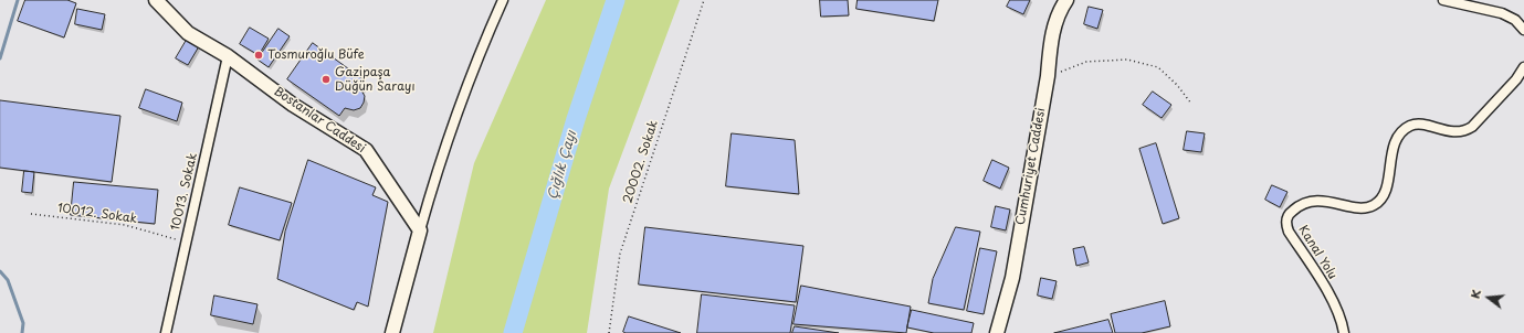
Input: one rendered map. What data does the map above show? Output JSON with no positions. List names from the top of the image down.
{
  "streets": {
    "street": [
      "Bostanlar Caddesi",
      "Cumhuriyet Caddesi",
      "10013. Sokak",
      "Kanal Yolu"
    ],
    "path": ["20002. Sokak", "10012. Sokak"]
  },
  "crossings": [
    ["Bostanlar Caddesi", "10013. Sokak"],
    ["10013. Sokak", "10012. Sokak"]
  ],
  "water": ["Çığlık Çayı"],
  "places": ["Tosmuroğlu Büfe", "Gazipaşa Düğün Sarayı"],
  "north": "left"
}
